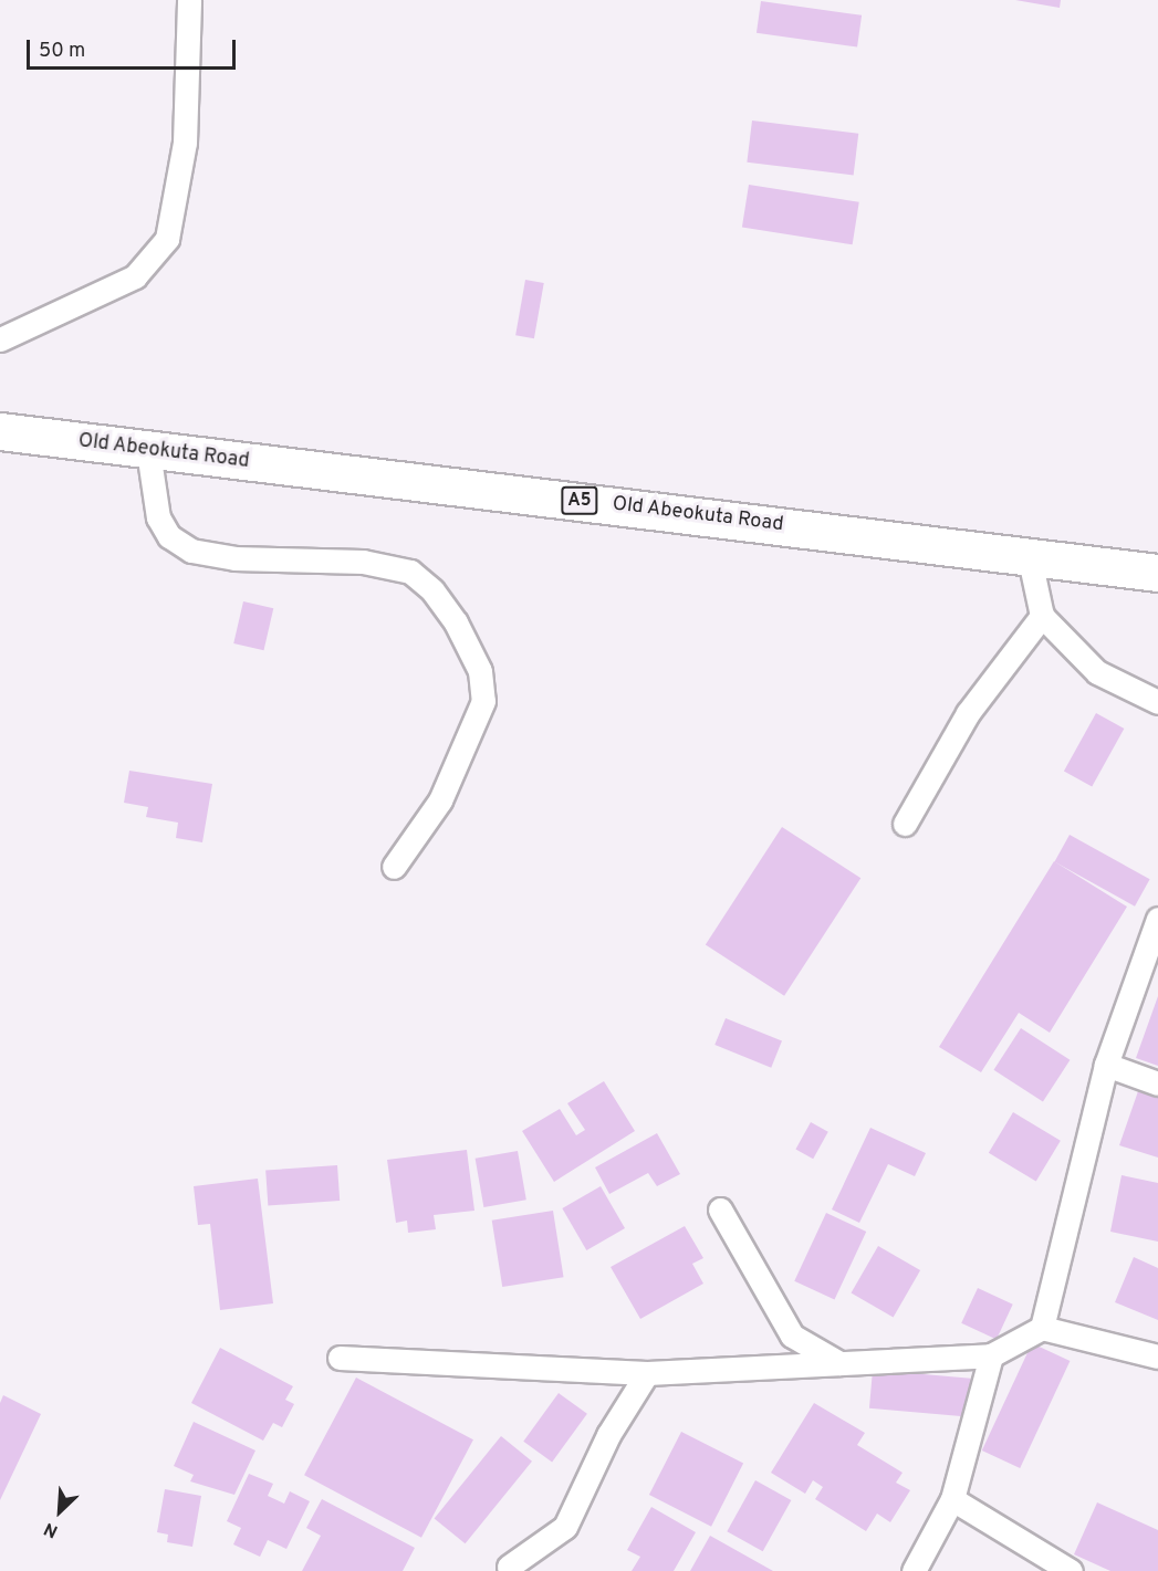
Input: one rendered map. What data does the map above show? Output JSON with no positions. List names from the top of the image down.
{
  "streets": {
    "highway": ["Old Abeokuta Road", "A5"]
  },
  "scale_bar": "50 m",
  "north": "bottom left"
}
